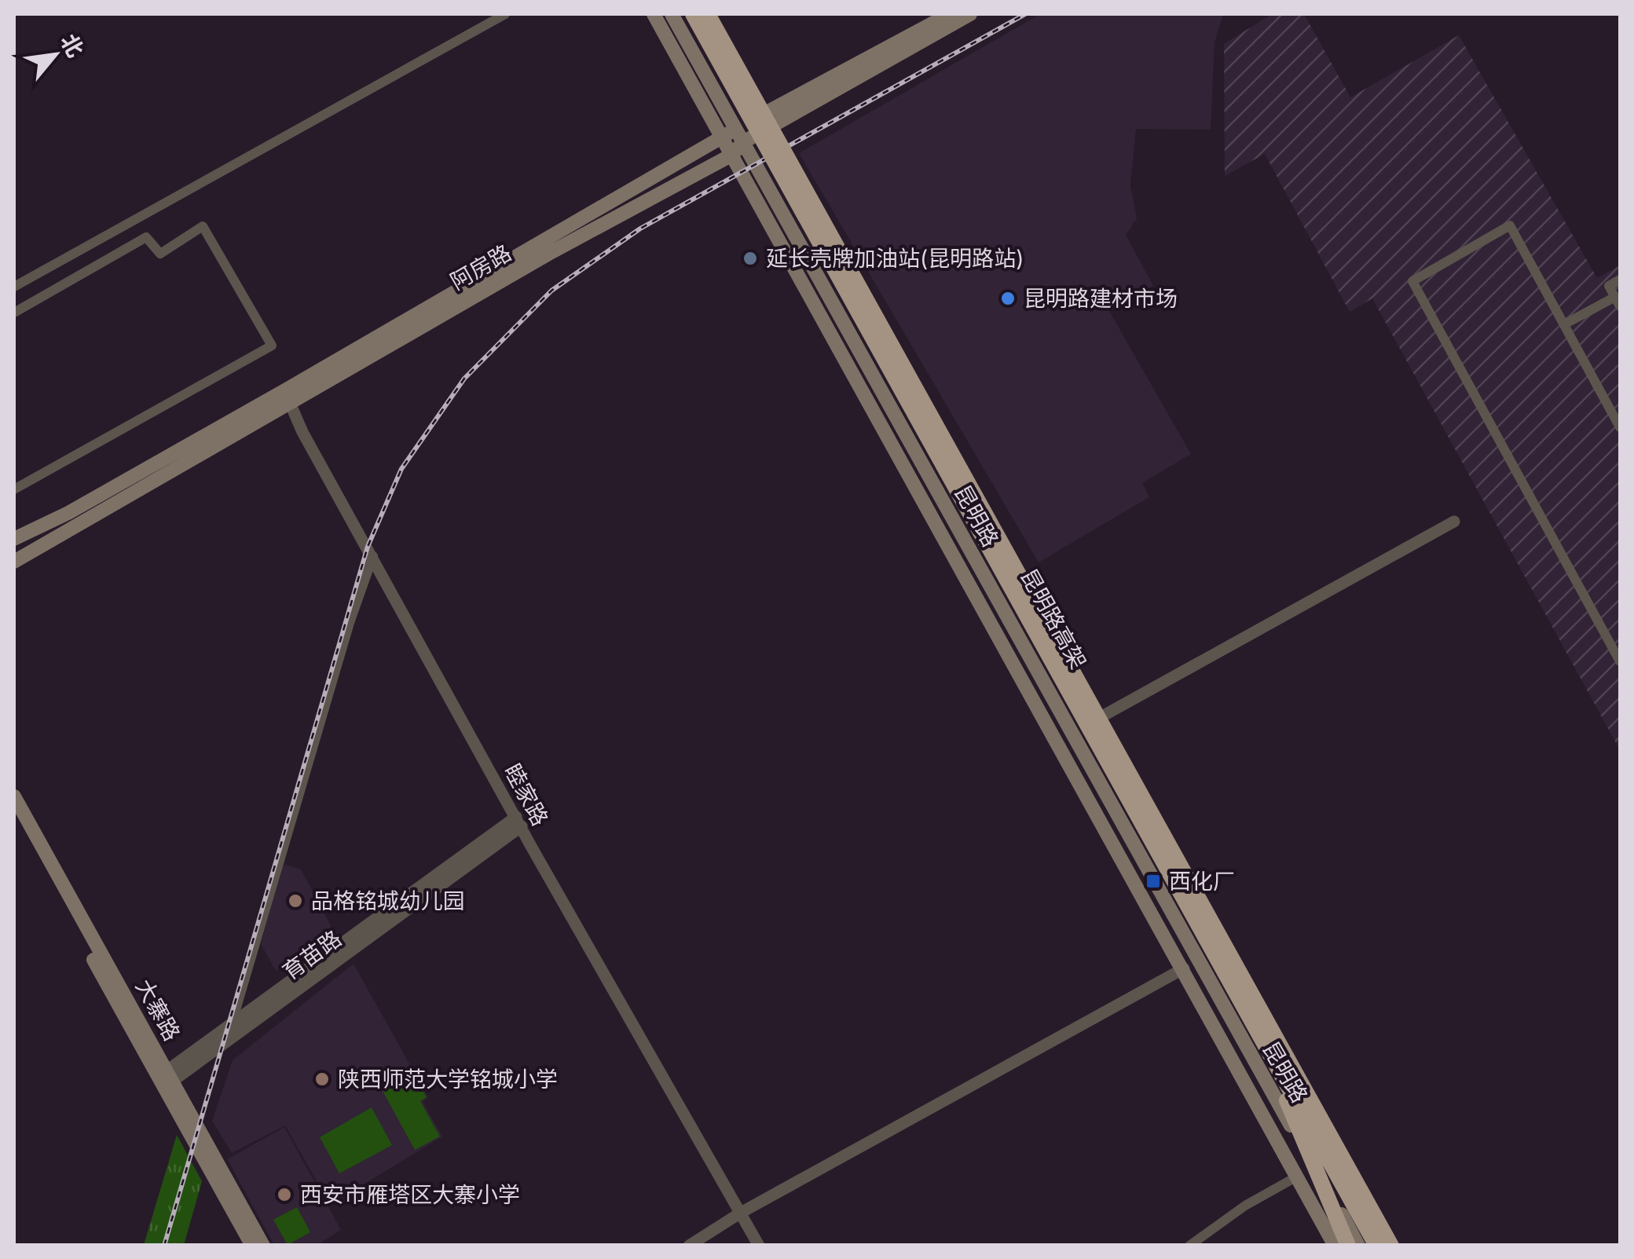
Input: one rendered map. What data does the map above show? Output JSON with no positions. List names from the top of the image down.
{
  "streets": {
    "highway": ["昆明路高架"],
    "main road": ["阿房路", "昆明路", "大寨路"],
    "street": ["睦家路", "育苗路"]
  },
  "crossings": [
    ["阿房路", "昆明路"],
    ["阿房路", "睦家路"],
    ["睦家路", "育苗路"],
    ["育苗路", "大寨路"]
  ],
  "places": {
    "other": [
      "延长壳牌加油站(昆明路站)",
      "昆明路建材市场",
      "品格铭城幼儿园",
      "陕西师范大学铭城小学",
      "西安市雁塔区大寨小学"
    ],
    "transit": ["西化厂"]
  },
  "north": "top right"
}
